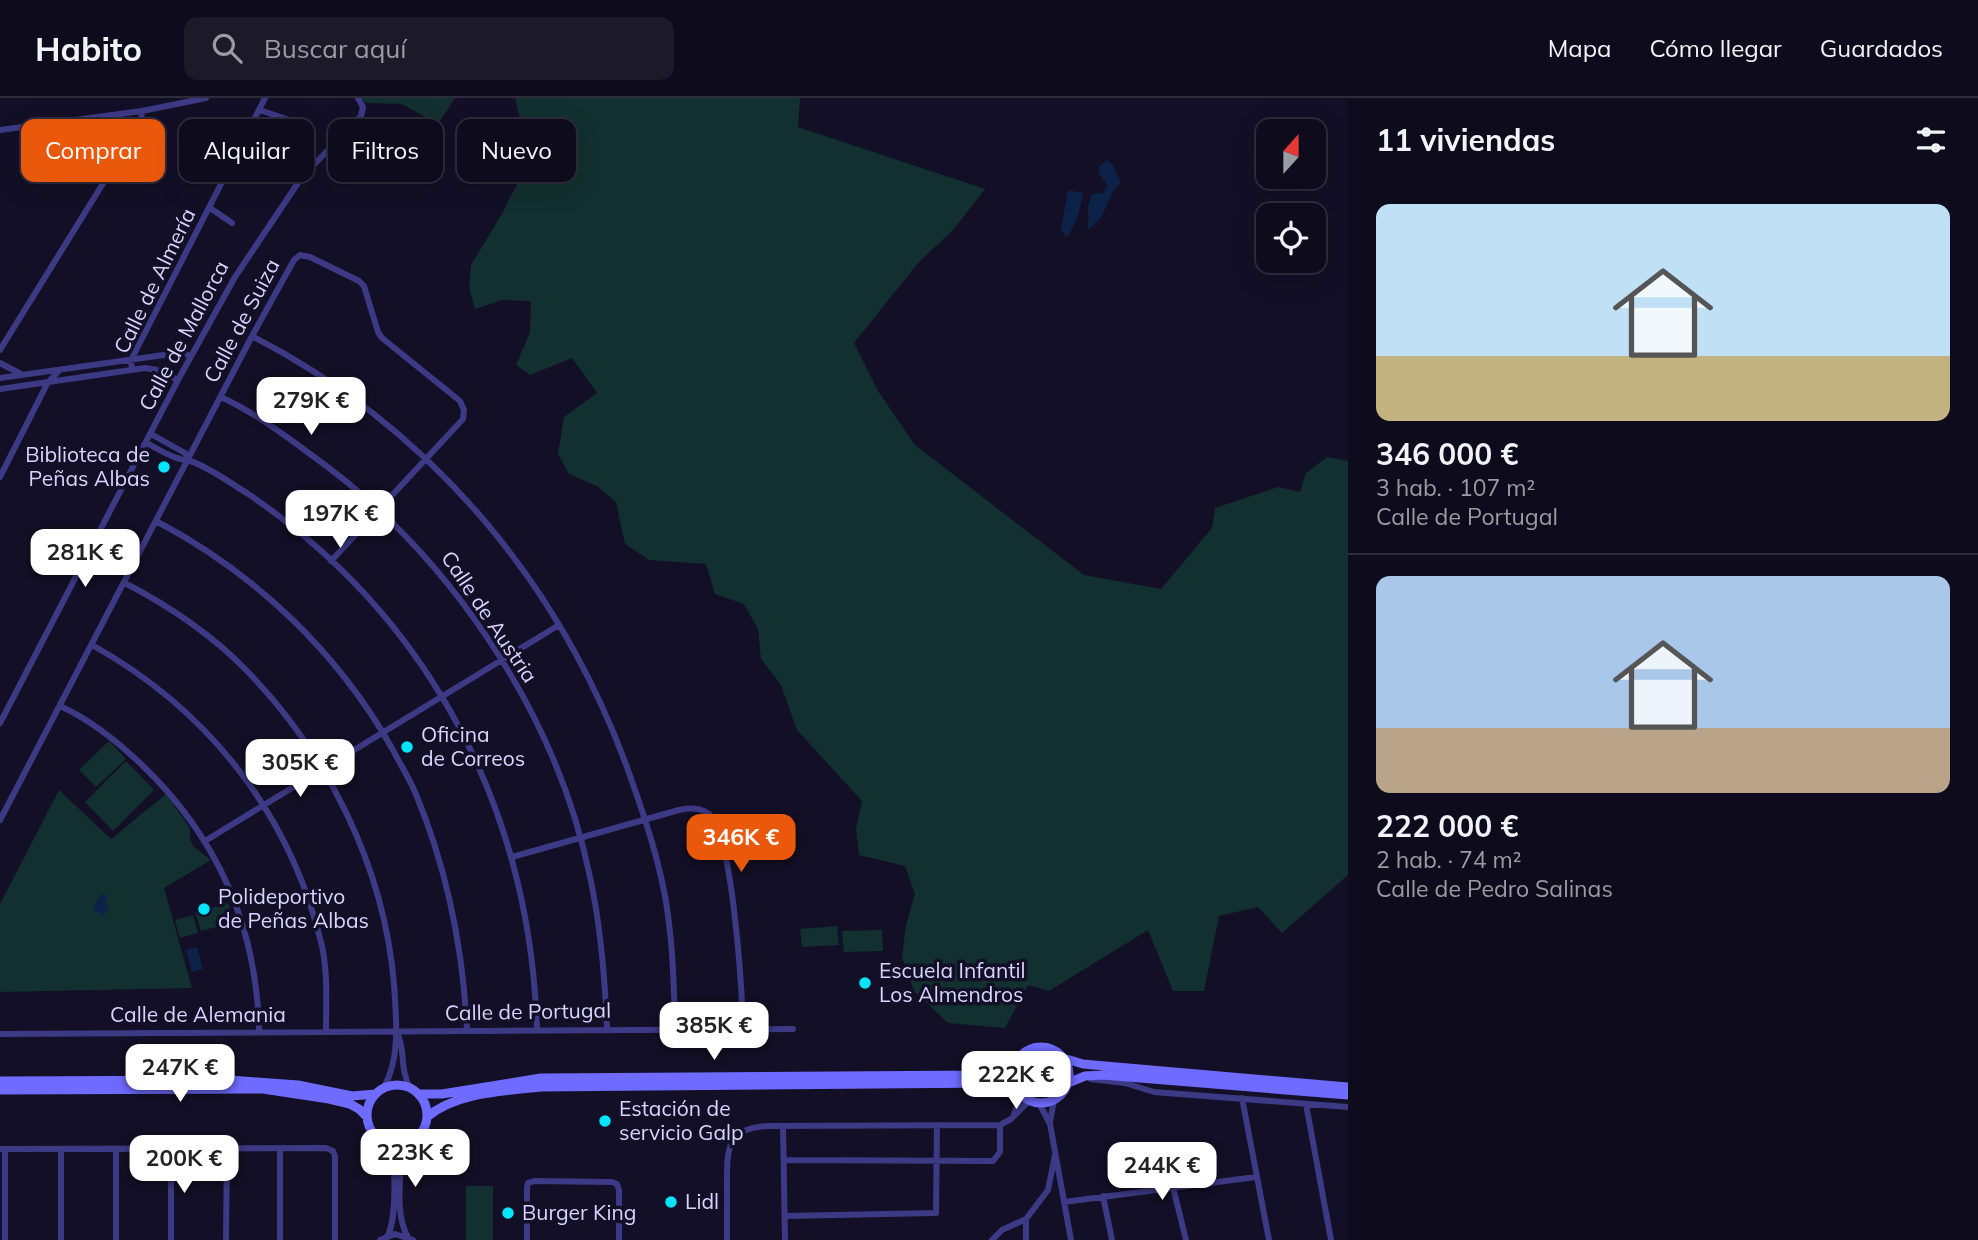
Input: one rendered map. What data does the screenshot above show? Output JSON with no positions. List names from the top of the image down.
{
  "streets": {
    "street": [
      "Calle de Almería",
      "Calle de Suiza",
      "Calle de Mallorca",
      "Calle de Austria",
      "Calle de Portugal",
      "Calle de Alemania"
    ]
  },
  "crossings": [
    ["Calle de Suiza", "Calle de Austria"],
    ["Calle de Austria", "Calle de Portugal"],
    ["Calle de Portugal", "Calle de Alemania"]
  ],
  "places": [
    "Biblioteca de Peñas Albas",
    "Oficina de Correos",
    "Polideportivo de Peñas Albas",
    "Escuela Infantil Los Almendros",
    "Estación de servicio Galp",
    "Lidl",
    "Burger King"
  ],
  "north": "top",
  "page": {
    "header": "Habito",
    "search": "Buscar aquí",
    "nav": ["Mapa", "Cómo llegar", "Guardados"],
    "heading": "11 viviendas",
    "chip": [
      "Comprar",
      "Alquilar",
      "Filtros",
      "Nuevo"
    ],
    "list": [
      {
        "name": "346 000 €",
        "note": "3 hab. · 107 m² · Calle de Portugal"
      },
      {
        "name": "222 000 €",
        "note": "2 hab. · 74 m² · Calle de Pedro Salinas"
      }
    ],
    "price": [
      "279K €",
      "197K €",
      "281K €",
      "305K €",
      "346K €",
      "385K €",
      "247K €",
      "222K €",
      "223K €",
      "200K €",
      "244K €"
    ]
  }
}
